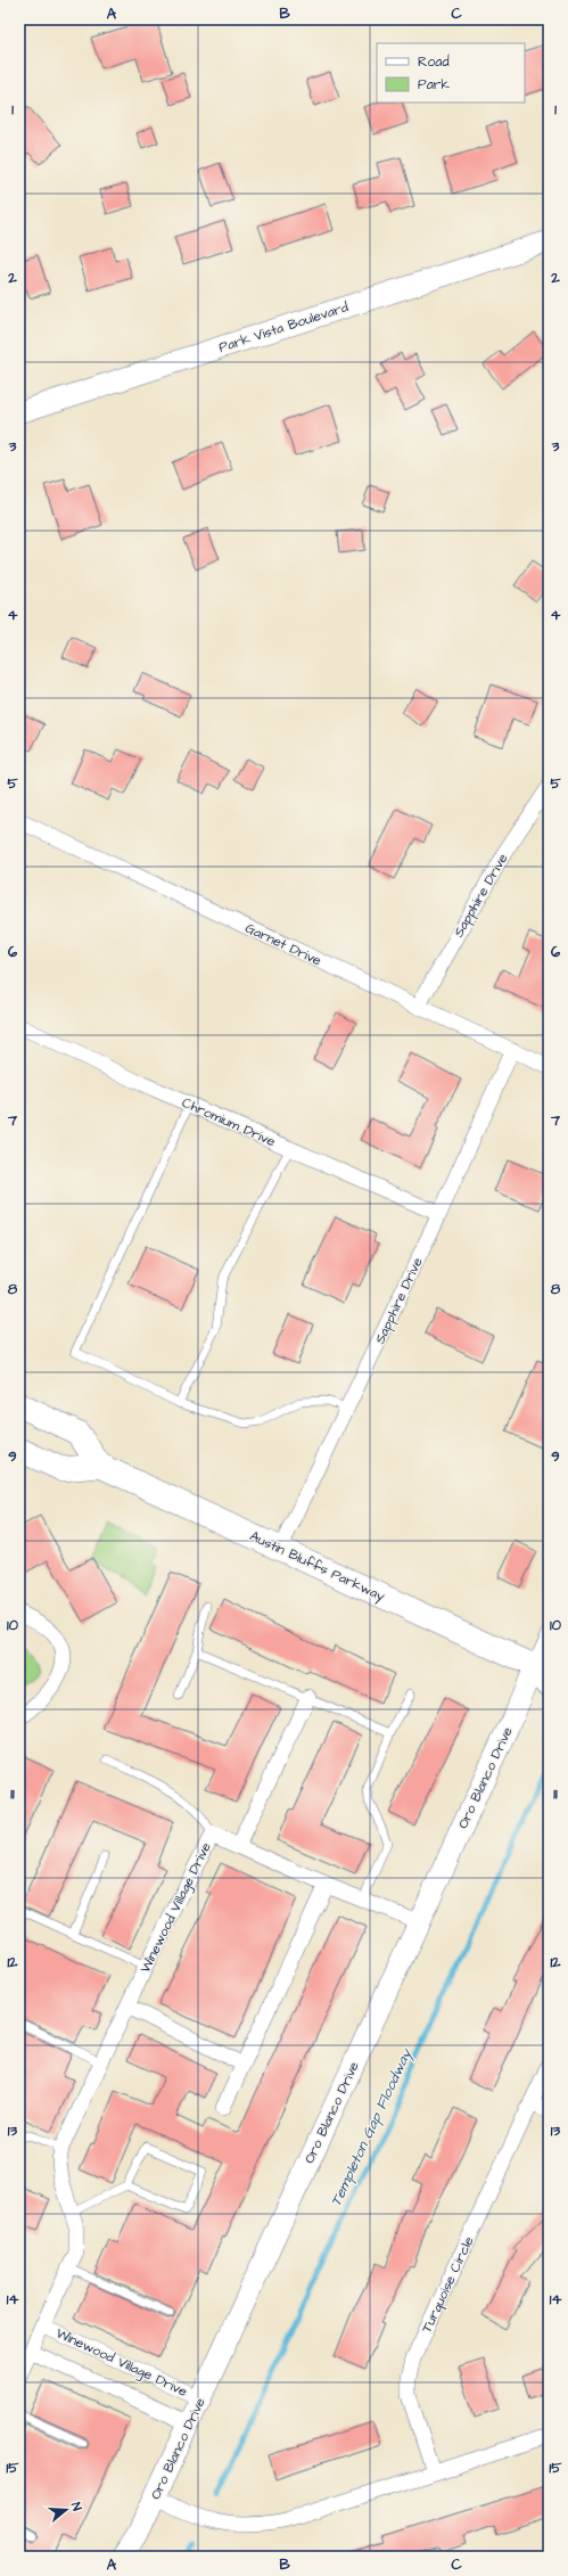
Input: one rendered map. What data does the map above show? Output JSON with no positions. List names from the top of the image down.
{
  "streets": {
    "main road": ["Austin Bluffs Parkway"],
    "street": [
      "Park Vista Boulevard",
      "Sapphire Drive",
      "Garnet Drive",
      "Chromium Drive",
      "Oro Blanco Drive",
      "Winewood Village Drive",
      "Turquoise Circle"
    ]
  },
  "crossings": [
    ["Sapphire Drive", "Garnet Drive"],
    ["Sapphire Drive", "Chromium Drive"],
    ["Sapphire Drive", "Austin Bluffs Parkway"],
    ["Austin Bluffs Parkway", "Oro Blanco Drive"],
    ["Oro Blanco Drive", "Winewood Village Drive"]
  ],
  "water": ["Templeton Gap Floodway"],
  "legend": ["Road", "Park"],
  "north": "right",
  "grid": {
    "columns": ["A", "B", "C"],
    "rows": [
      "1",
      "2",
      "3",
      "4",
      "5",
      "6",
      "7",
      "8",
      "9",
      "10",
      "11",
      "12",
      "13",
      "14",
      "15"
    ]
  }
}
